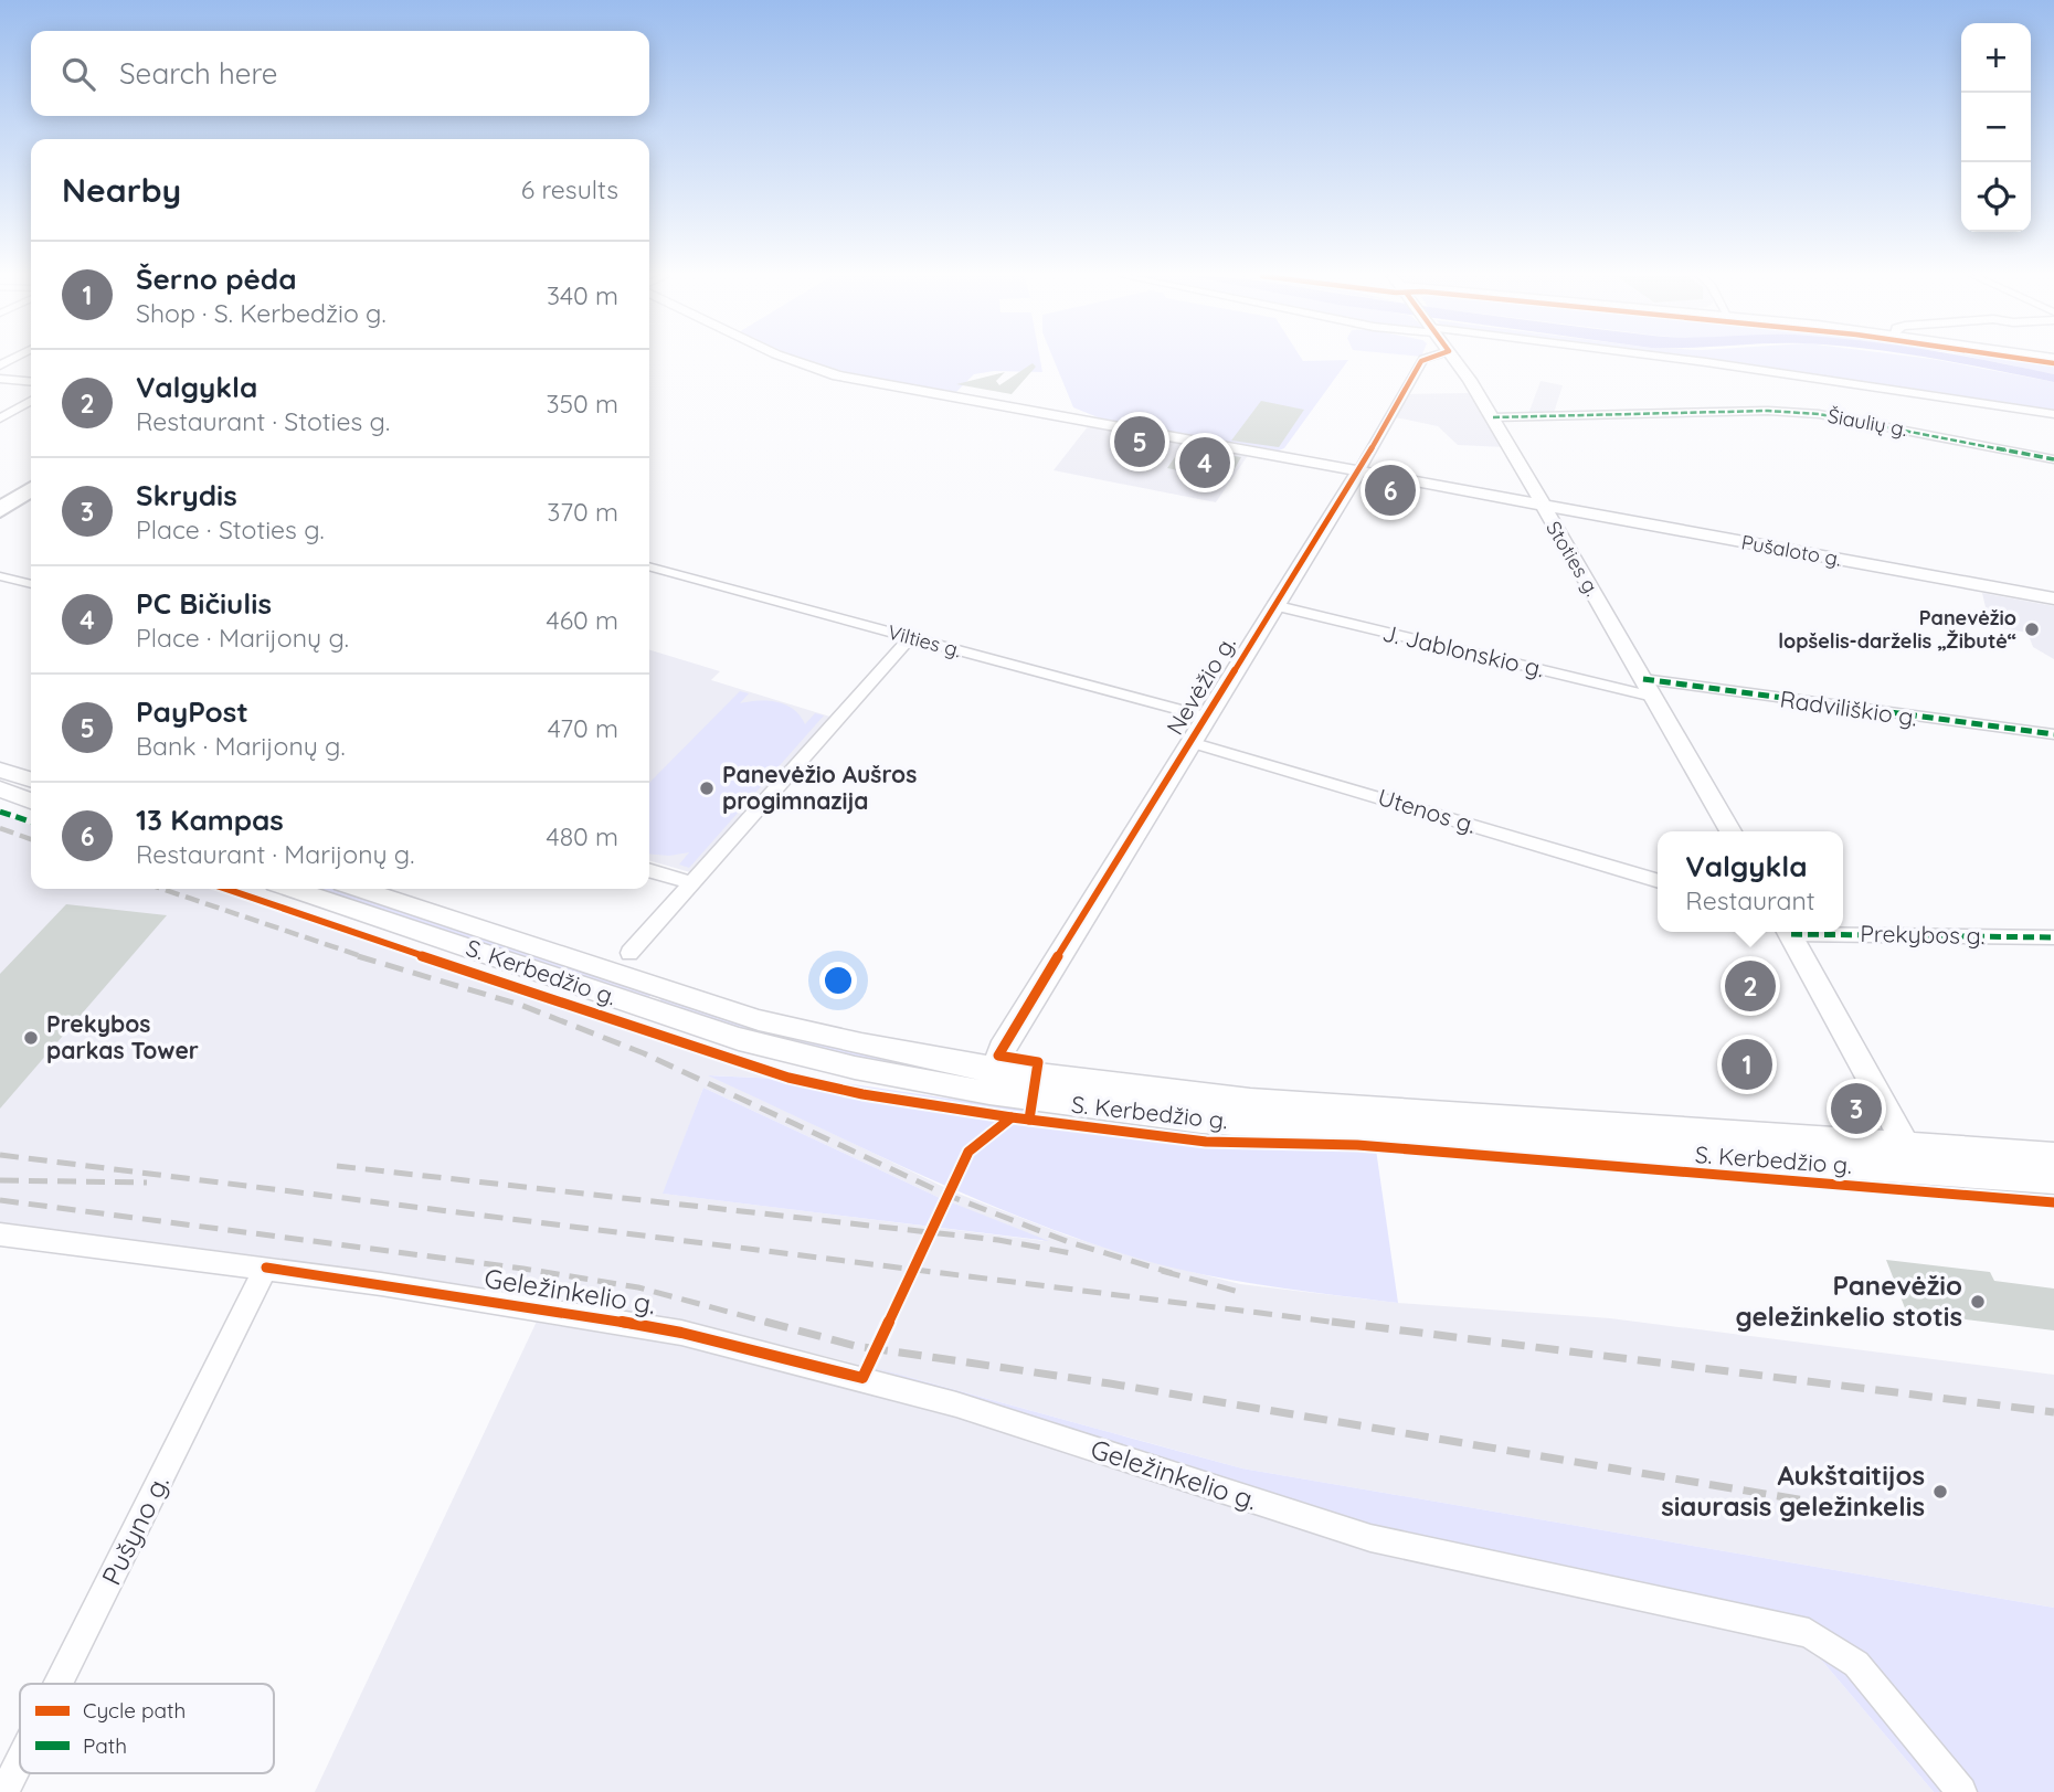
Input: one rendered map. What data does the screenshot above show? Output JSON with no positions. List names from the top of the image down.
{
  "streets": {
    "main road": [
      "Pušaloto g.",
      "Stoties g.",
      "Nevėžio g.",
      "S. Kerbedžio g."
    ],
    "street": [
      "Šiaulių g.",
      "Vilties g.",
      "J. Jablonskio g.",
      "Radviliškio g.",
      "Utenos g.",
      "Prekybos g.",
      "Geležinkelio g.",
      "Pušyno g."
    ]
  },
  "crossings": [
    ["Šiaulių g.", "Stoties g."],
    ["Pušaloto g.", "Stoties g."],
    ["Pušaloto g.", "Nevėžio g."],
    ["Stoties g.", "J. Jablonskio g."],
    ["Stoties g.", "Radviliškio g."],
    ["Vilties g.", "Nevėžio g."],
    ["J. Jablonskio g.", "Nevėžio g."],
    ["J. Jablonskio g.", "Radviliškio g."],
    ["Nevėžio g.", "Utenos g."],
    ["Nevėžio g.", "S. Kerbedžio g."],
    ["Geležinkelio g.", "Pušyno g."]
  ],
  "places": [
    "Panevėžio lopšelis-darželis „Žibutė“",
    "Panevėžio Aušros progimnazija",
    "Prekybos parkas Tower",
    "Panevėžio geležinkelio stotis",
    "Aukštaitijos siaurasis geležinkelis"
  ],
  "legend": ["Cycle path", "Path"],
  "page": {
    "map_buttons": ["+", "−"],
    "search": "Search here",
    "heading": ["Nearby", "6 results"],
    "list": [
      {
        "mark": "1",
        "name": "Šerno pėda",
        "note": "Shop · S. Kerbedžio g.",
        "value": "340 m"
      },
      {
        "mark": "2",
        "name": "Valgykla",
        "note": "Restaurant · Stoties g.",
        "value": "350 m"
      },
      {
        "mark": "3",
        "name": "Skrydis",
        "note": "Place · Stoties g.",
        "value": "370 m"
      },
      {
        "mark": "4",
        "name": "PC Bičiulis",
        "note": "Place · Marijonų g.",
        "value": "460 m"
      },
      {
        "mark": "5",
        "name": "PayPost",
        "note": "Bank · Marijonų g.",
        "value": "470 m"
      },
      {
        "mark": "6",
        "name": "13 Kampas",
        "note": "Restaurant · Marijonų g.",
        "value": "480 m"
      }
    ],
    "pins": [
      "5",
      "4",
      "6",
      "2",
      "1",
      "3"
    ],
    "popup": ["Valgykla", "Restaurant"]
  }
}
